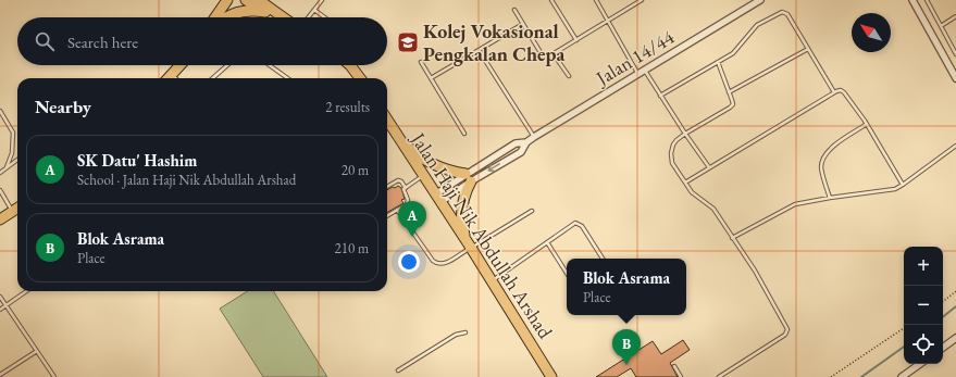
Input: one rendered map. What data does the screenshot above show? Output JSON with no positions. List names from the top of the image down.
{
  "streets": {
    "main road": ["Jalan Haji Nik Abdullah Arshad"],
    "street": ["Jalan 14/44"]
  },
  "crossings": [
    ["Jalan 14/44", "Jalan Haji Nik Abdullah Arshad"]
  ],
  "places": {
    "school or university": ["Kolej Vokasional Pengkalan Chepa"]
  },
  "north": "top left",
  "page": {
    "search": "Search here",
    "heading": ["Nearby", "2 results"],
    "list": [
      {
        "mark": "A",
        "name": "SK Datu' Hashim",
        "note": "School · Jalan Haji Nik Abdullah Arshad",
        "value": "20 m"
      },
      {
        "mark": "B",
        "name": "Blok Asrama",
        "note": "Place",
        "value": "210 m"
      }
    ],
    "pins": ["A", "B"],
    "map_buttons": ["+", "−"],
    "popup": ["Blok Asrama", "Place"]
  }
}
